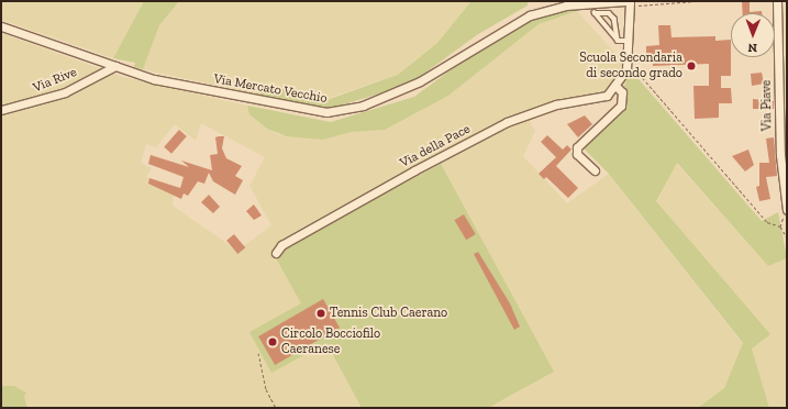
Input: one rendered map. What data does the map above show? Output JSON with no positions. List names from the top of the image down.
{
  "streets": {
    "street": [
      "Via Rive",
      "Via Mercato Vecchio",
      "Via Piave",
      "Via della Pace"
    ]
  },
  "crossings": [
    ["Via Rive", "Via Mercato Vecchio"]
  ],
  "places": ["Scuola Secondaria di secondo grado", "Tennis Club Caerano", "Circolo Bocciofilo Caeranese"],
  "north": "bottom"
}
